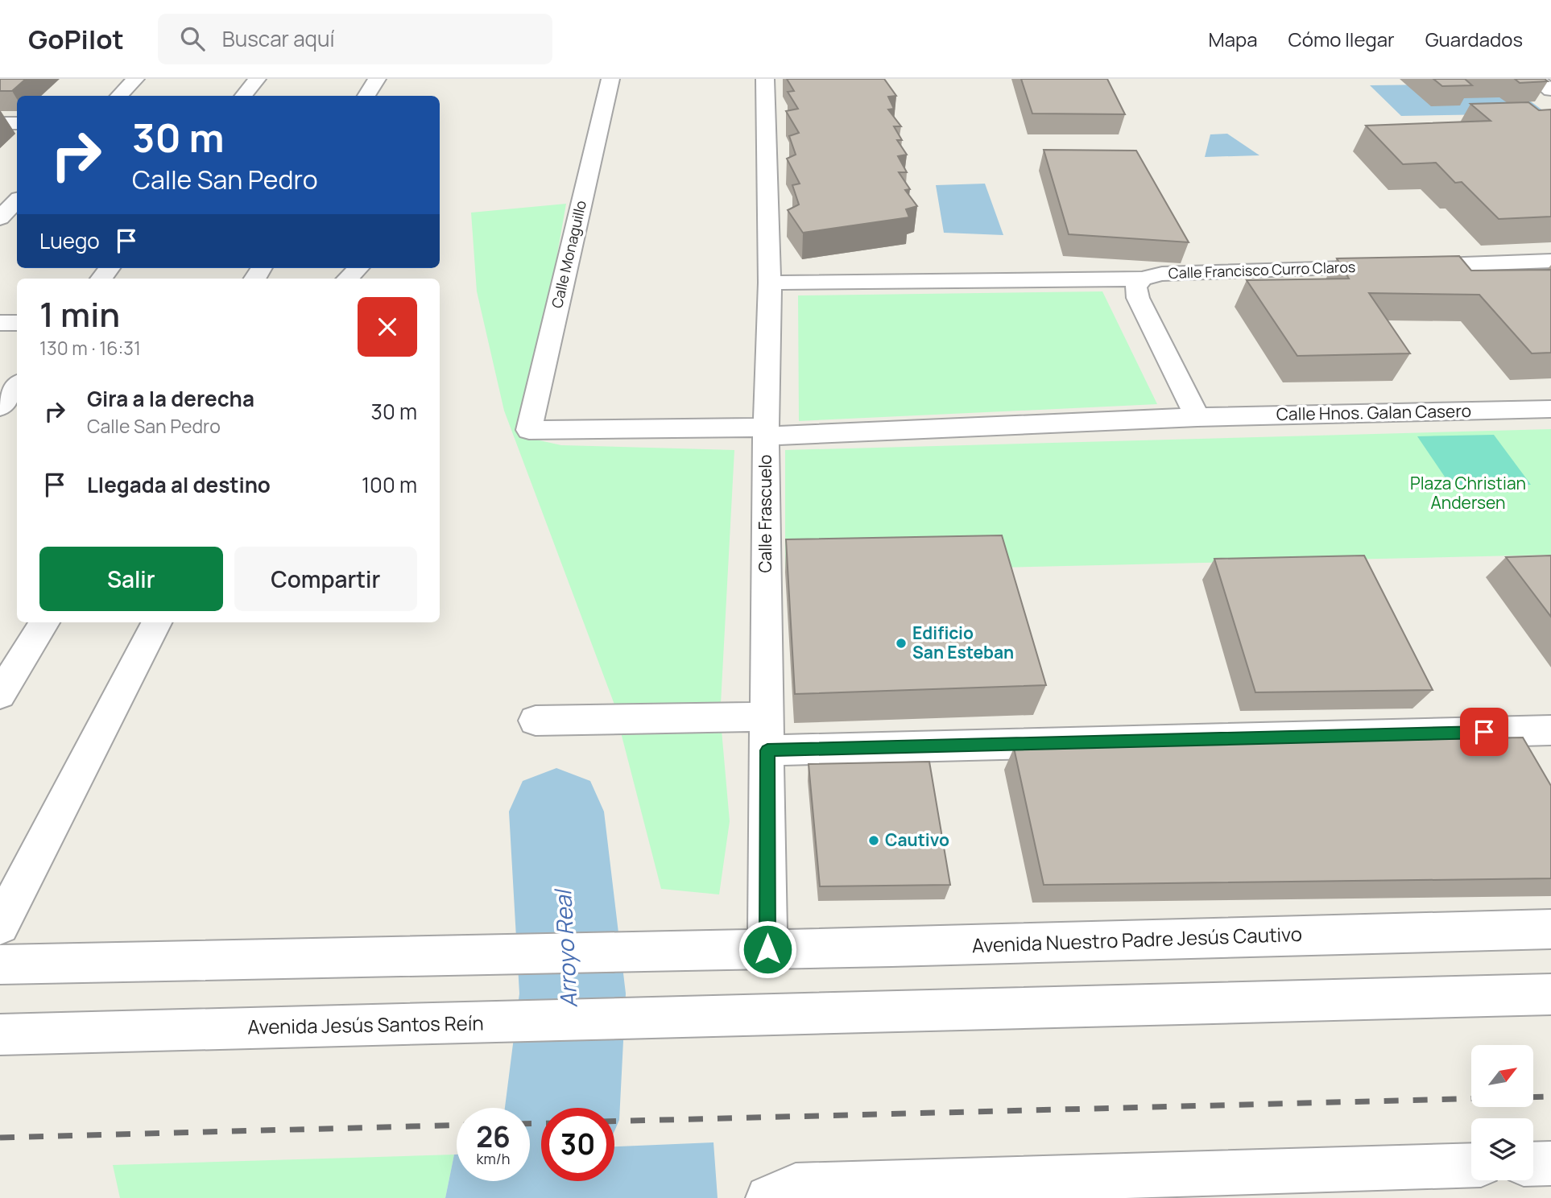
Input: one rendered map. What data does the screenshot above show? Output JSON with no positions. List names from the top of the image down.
{
  "streets": {
    "street": [
      "Calle Monaguillo",
      "Calle Francisco Curro Claros",
      "Calle Hnos. Galan Casero",
      "Calle Frascuelo",
      "Avenida Nuestro Padre Jesús Cautivo",
      "Avenida Jesús Santos Reín"
    ]
  },
  "crossings": [
    ["Calle Monaguillo", "Calle Hnos. Galan Casero"],
    ["Calle Francisco Curro Claros", "Calle Frascuelo"],
    ["Calle Hnos. Galan Casero", "Calle Frascuelo"],
    ["Calle Frascuelo", "Avenida Nuestro Padre Jesús Cautivo"]
  ],
  "water": ["Arroyo Real"],
  "parks": ["Plaza Christian Andersen"],
  "places": ["Edificio San Esteban", "Cautivo"],
  "north": "top right",
  "page": {
    "header": "GoPilot",
    "search": "Buscar aquí",
    "nav": ["Mapa", "Cómo llegar", "Guardados"],
    "turn": ["30 m", "Calle San Pedro"],
    "then": "Luego",
    "heading": ["1 min", "130 m · 16:31"],
    "list": [
      {
        "name": "Gira a la derecha",
        "note": "Calle San Pedro",
        "value": "30 m"
      },
      {
        "name": "Llegada al destino",
        "value": "100 m"
      }
    ],
    "buttons": ["Salir", "Compartir"],
    "speed": "26 km/h",
    "limit": "30"
  }
}
